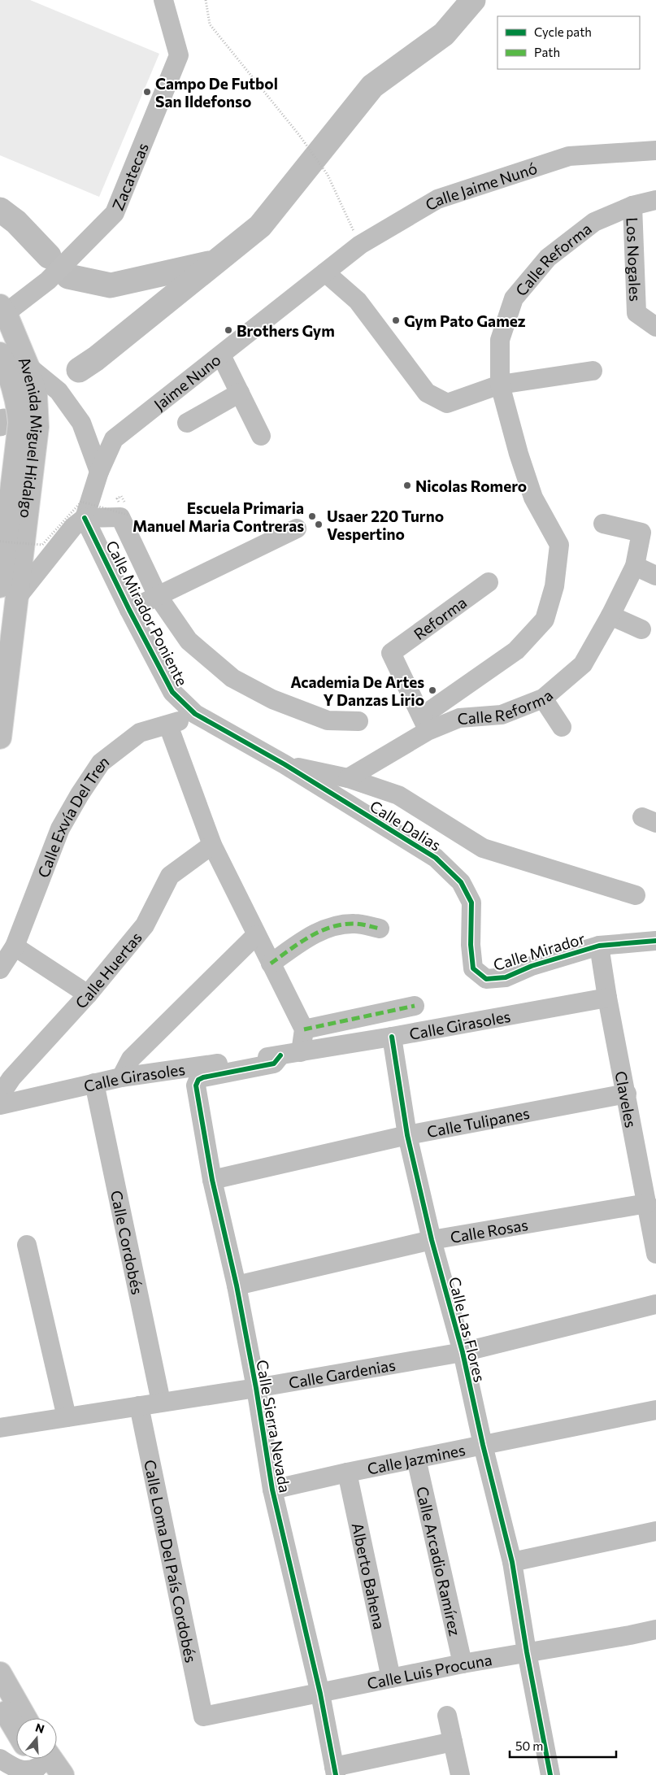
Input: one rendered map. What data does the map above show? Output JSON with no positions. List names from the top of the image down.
{
  "streets": {
    "main road": ["Avenida Miguel Hidalgo"],
    "street": [
      "Zacatecas",
      "Calle Jaime Nunó",
      "Los Nogales",
      "Calle Reforma",
      "Jaime Nuno",
      "Calle Mirador Poniente",
      "Reforma",
      "Calle Exvía Del Tren",
      "Calle Dalias",
      "Calle Mirador",
      "Calle Huertas",
      "Calle Girasoles",
      "Claveles",
      "Calle Tulipanes",
      "Calle Rosas",
      "Calle Cordobés",
      "Calle Las Flores",
      "Calle Gardenias",
      "Calle Sierra Nevada",
      "Calle Jazmines",
      "Calle Loma Del País Cordobés",
      "Calle Arcadio Ramírez",
      "Alberto Bahena",
      "Calle Luis Procuna"
    ]
  },
  "crossings": [
    ["Zacatecas", "Avenida Miguel Hidalgo"],
    ["Calle Jaime Nunó", "Jaime Nuno"],
    ["Los Nogales", "Calle Reforma"],
    ["Calle Reforma", "Reforma"],
    ["Jaime Nuno", "Calle Mirador Poniente"],
    ["Calle Mirador Poniente", "Calle Exvía Del Tren"],
    ["Calle Dalias", "Calle Mirador"],
    ["Calle Mirador", "Claveles"],
    ["Calle Girasoles", "Claveles"],
    ["Calle Girasoles", "Calle Cordobés"],
    ["Calle Girasoles", "Calle Las Flores"],
    ["Calle Girasoles", "Calle Sierra Nevada"],
    ["Claveles", "Calle Tulipanes"],
    ["Claveles", "Calle Rosas"],
    ["Calle Tulipanes", "Calle Las Flores"],
    ["Calle Tulipanes", "Calle Sierra Nevada"],
    ["Calle Rosas", "Calle Las Flores"],
    ["Calle Rosas", "Calle Sierra Nevada"],
    ["Calle Cordobés", "Calle Gardenias"],
    ["Calle Las Flores", "Calle Gardenias"],
    ["Calle Las Flores", "Calle Jazmines"],
    ["Calle Las Flores", "Calle Luis Procuna"],
    ["Calle Gardenias", "Calle Sierra Nevada"],
    ["Calle Gardenias", "Calle Loma Del País Cordobés"],
    ["Calle Sierra Nevada", "Calle Jazmines"],
    ["Calle Sierra Nevada", "Calle Luis Procuna"],
    ["Calle Jazmines", "Calle Arcadio Ramírez"],
    ["Calle Jazmines", "Alberto Bahena"],
    ["Calle Loma Del País Cordobés", "Calle Luis Procuna"],
    ["Calle Arcadio Ramírez", "Calle Luis Procuna"],
    ["Alberto Bahena", "Calle Luis Procuna"]
  ],
  "places": [
    "Campo De Futbol San Ildefonso",
    "Gym Pato Gamez",
    "Brothers Gym",
    "Nicolas Romero",
    "Escuela Primaria Manuel Maria Contreras",
    "Usaer 220 Turno Vespertino",
    "Academia De Artes Y Danzas Lirio"
  ],
  "legend": ["Cycle path", "Path"],
  "scale_bar": "50 m",
  "north": "top"
}
